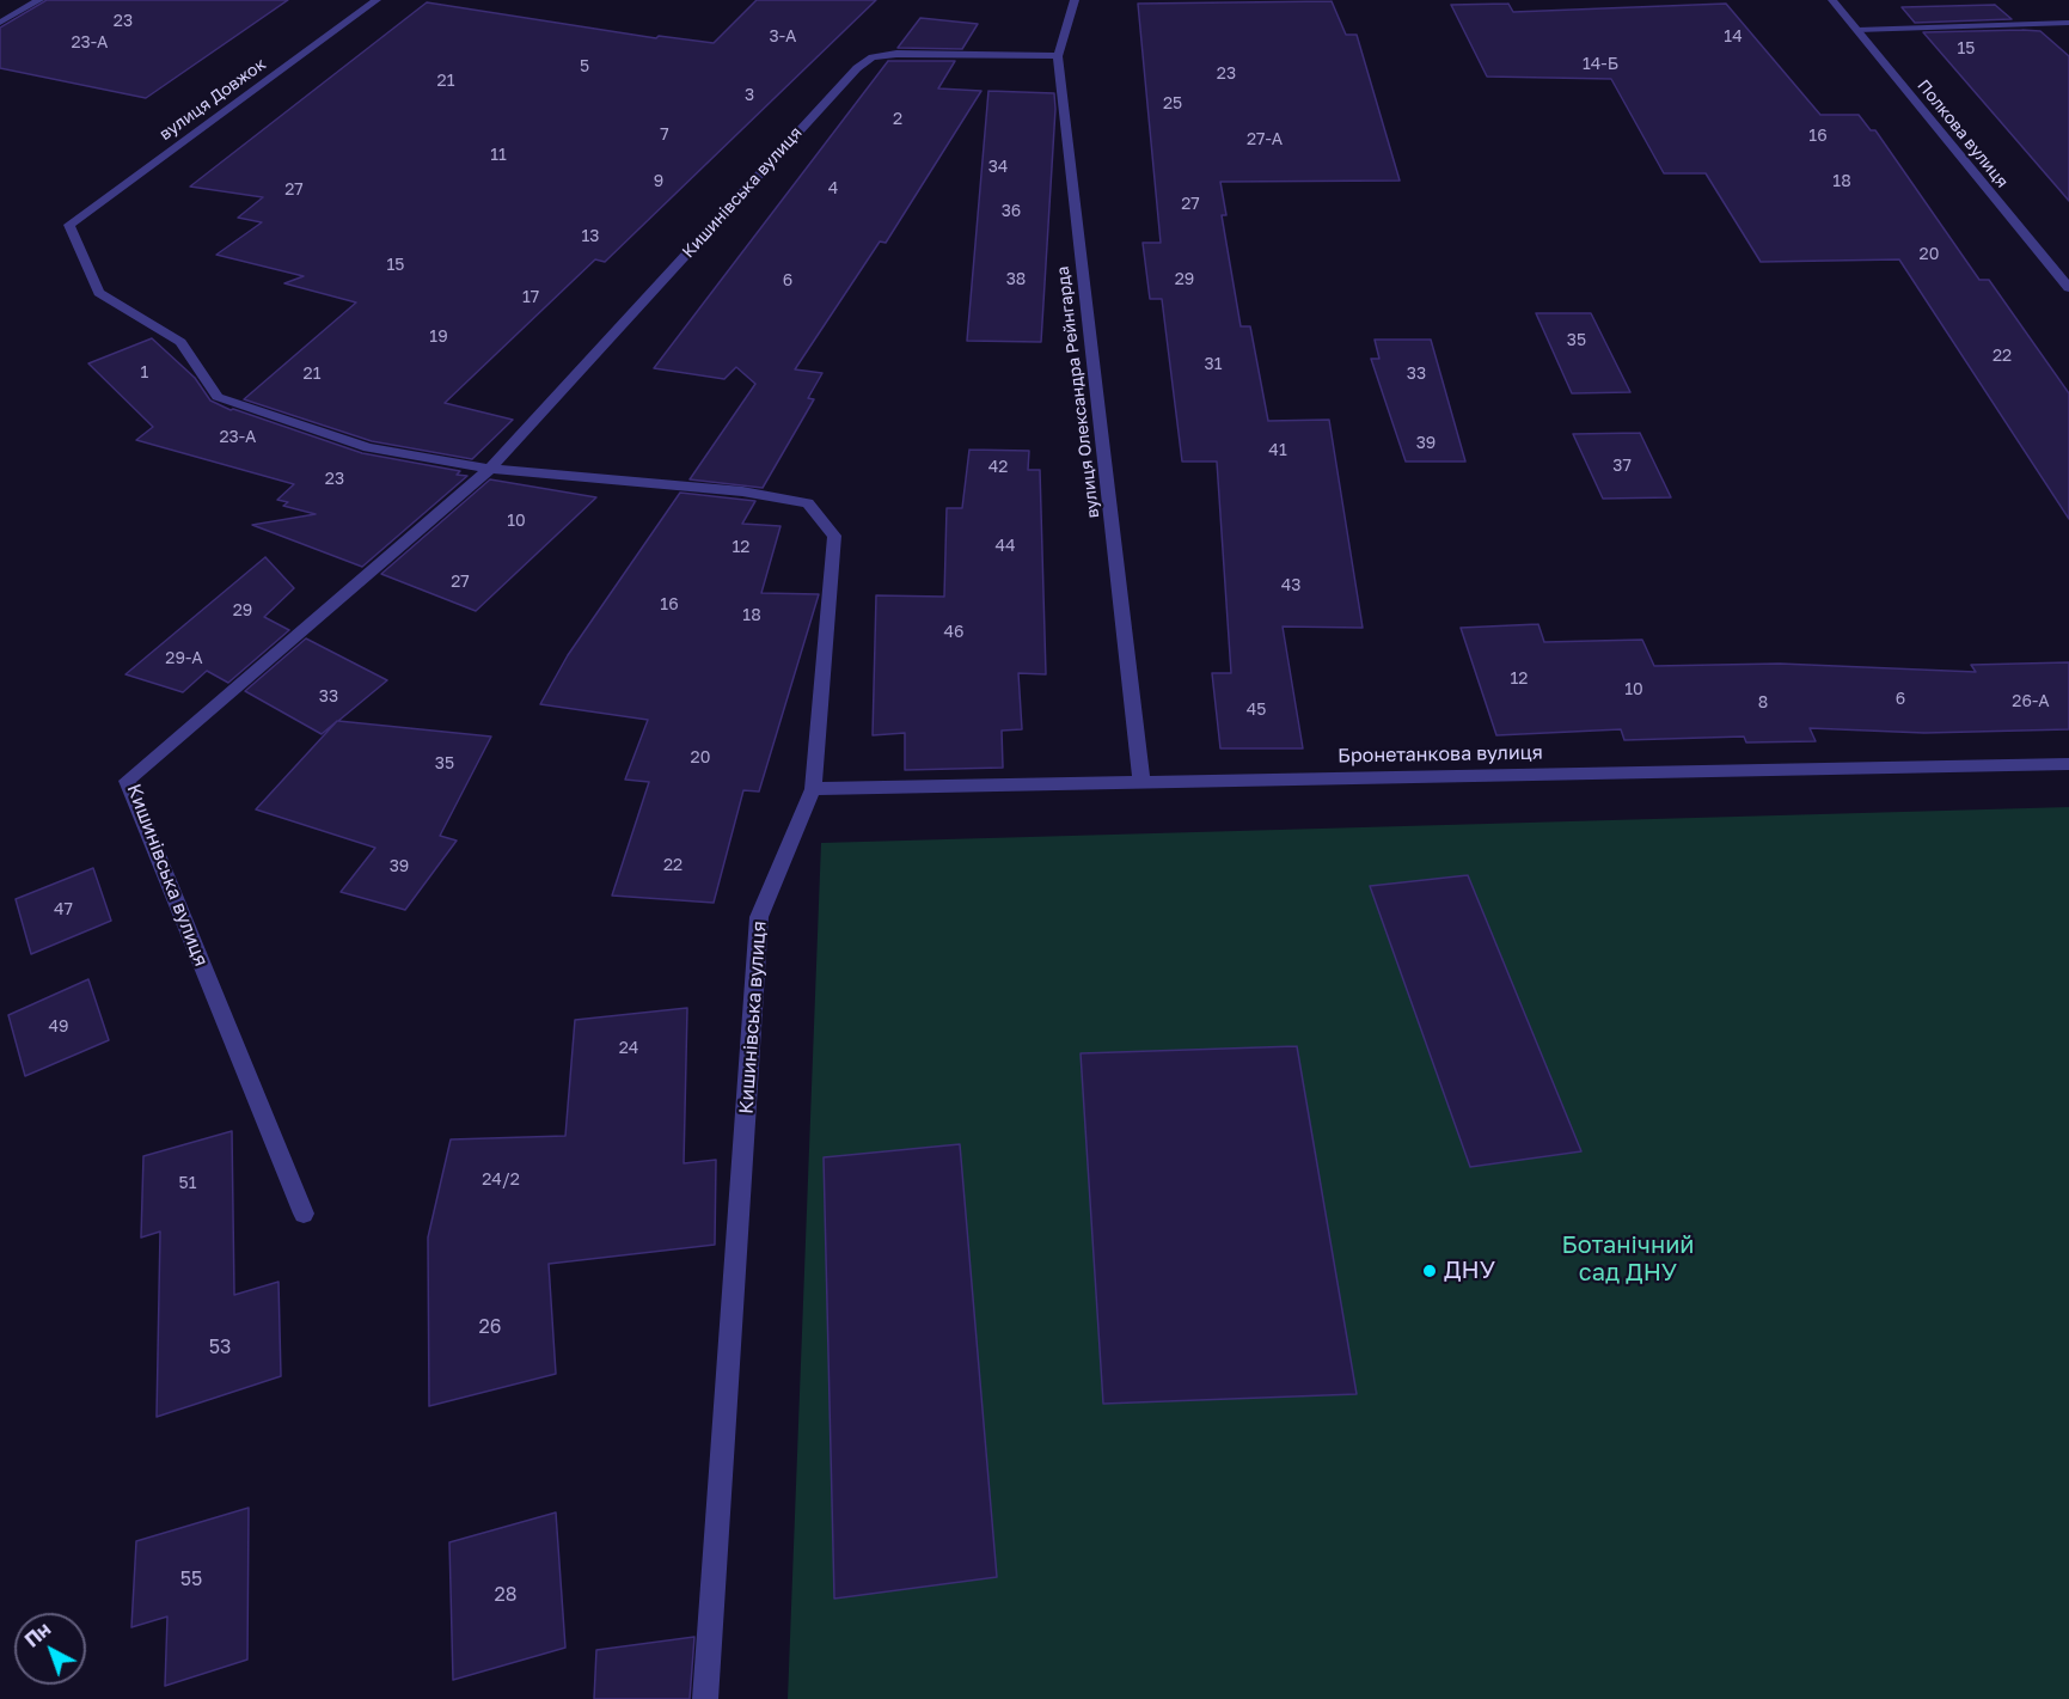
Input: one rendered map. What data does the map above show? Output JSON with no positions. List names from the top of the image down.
{
  "streets": {
    "street": [
      "вулиця Довжок",
      "Полкова вулиця",
      "Кишинівська вулиця",
      "вулиця Олександра Рейнгарда",
      "Бронетанкова вулиця"
    ]
  },
  "crossings": [
    ["вулиця Довжок", "Кишинівська вулиця"],
    ["Кишинівська вулиця", "вулиця Олександра Рейнгарда"],
    ["Кишинівська вулиця", "Бронетанкова вулиця"],
    ["вулиця Олександра Рейнгарда", "Бронетанкова вулиця"]
  ],
  "parks": ["Ботанічний сад ДНУ"],
  "places": ["ДНУ"],
  "house_numbers": [
    "23",
    "3-А",
    "14",
    "23-А",
    "15",
    "14-Б",
    "5",
    "23",
    "21",
    "3",
    "25",
    "2",
    "7",
    "16",
    "27-А",
    "11",
    "34",
    "9",
    "18",
    "4",
    "27",
    "27",
    "36",
    "13",
    "20",
    "15",
    "38",
    "29",
    "6",
    "17",
    "19",
    "35",
    "22",
    "31",
    "1",
    "21",
    "33",
    "23-А",
    "39",
    "41",
    "37",
    "42",
    "23",
    "10",
    "44",
    "12",
    "27",
    "43",
    "16",
    "29",
    "18",
    "46",
    "29-А",
    "12",
    "10",
    "33",
    "6",
    "26-А",
    "8",
    "45",
    "20",
    "35",
    "22",
    "39",
    "47",
    "49",
    "24",
    "24/2",
    "51",
    "26",
    "53",
    "55",
    "28"
  ],
  "north": "top left"
}
